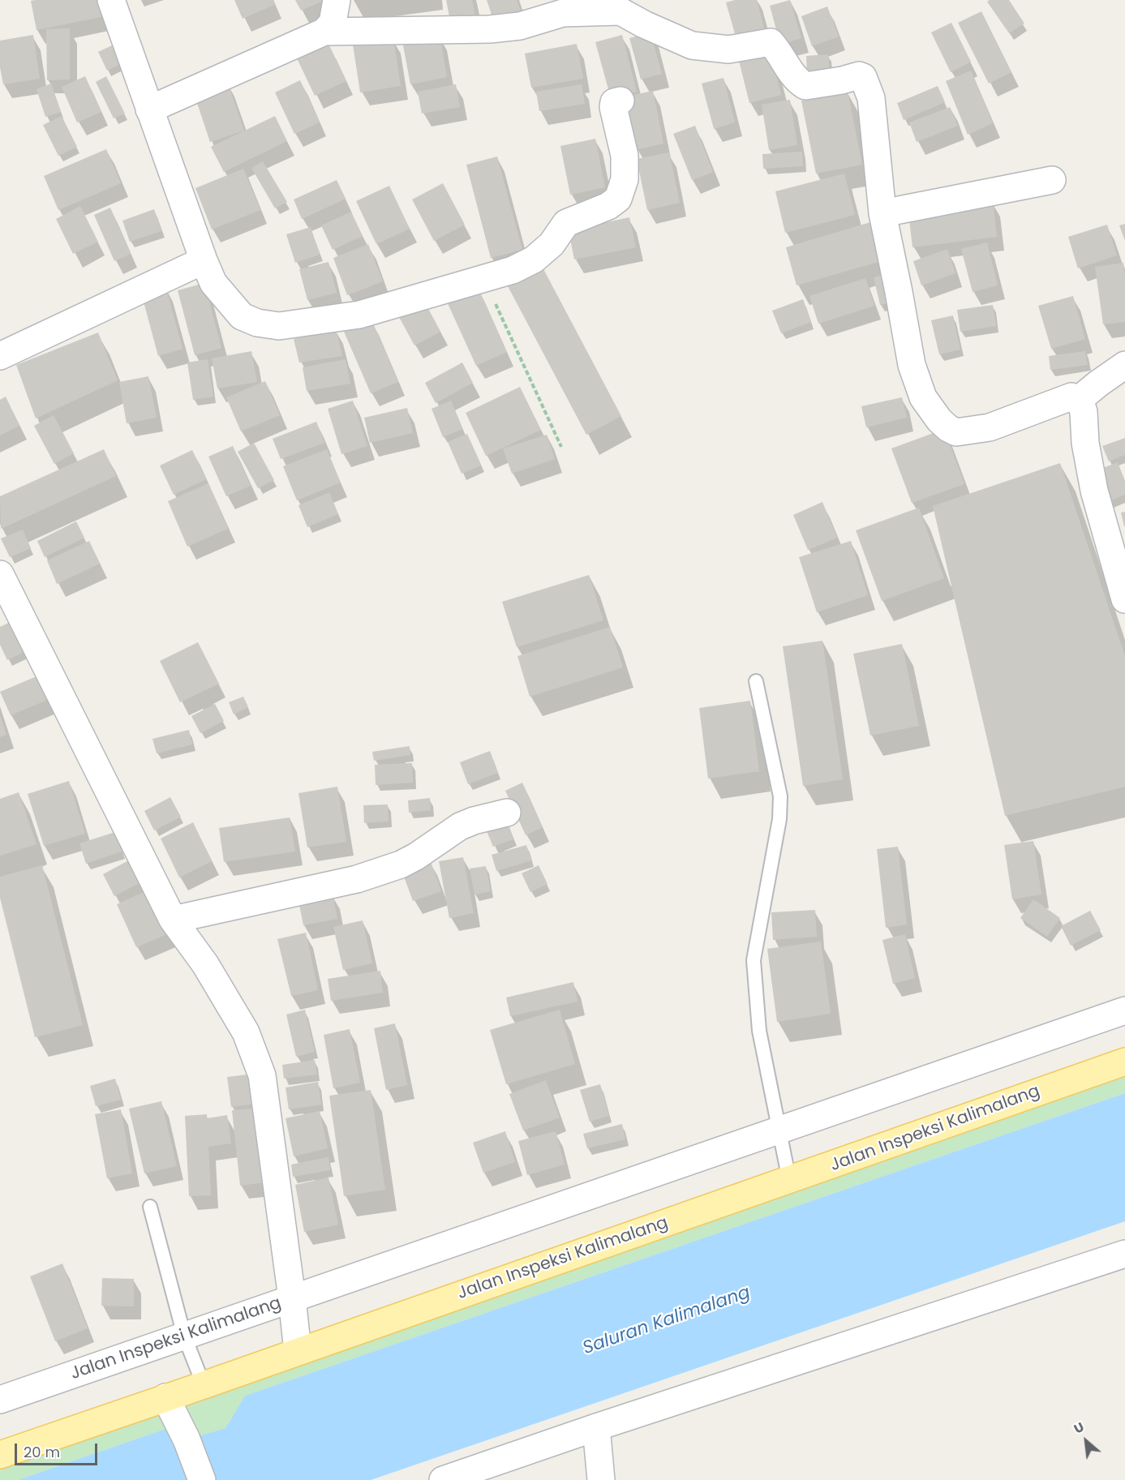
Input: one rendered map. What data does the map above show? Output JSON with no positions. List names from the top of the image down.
{
  "streets": {
    "main road": ["Jalan Inspeksi Kalimalang"]
  },
  "water": ["Saluran Kalimalang"],
  "scale_bar": "20 m",
  "north": "top left"
}
